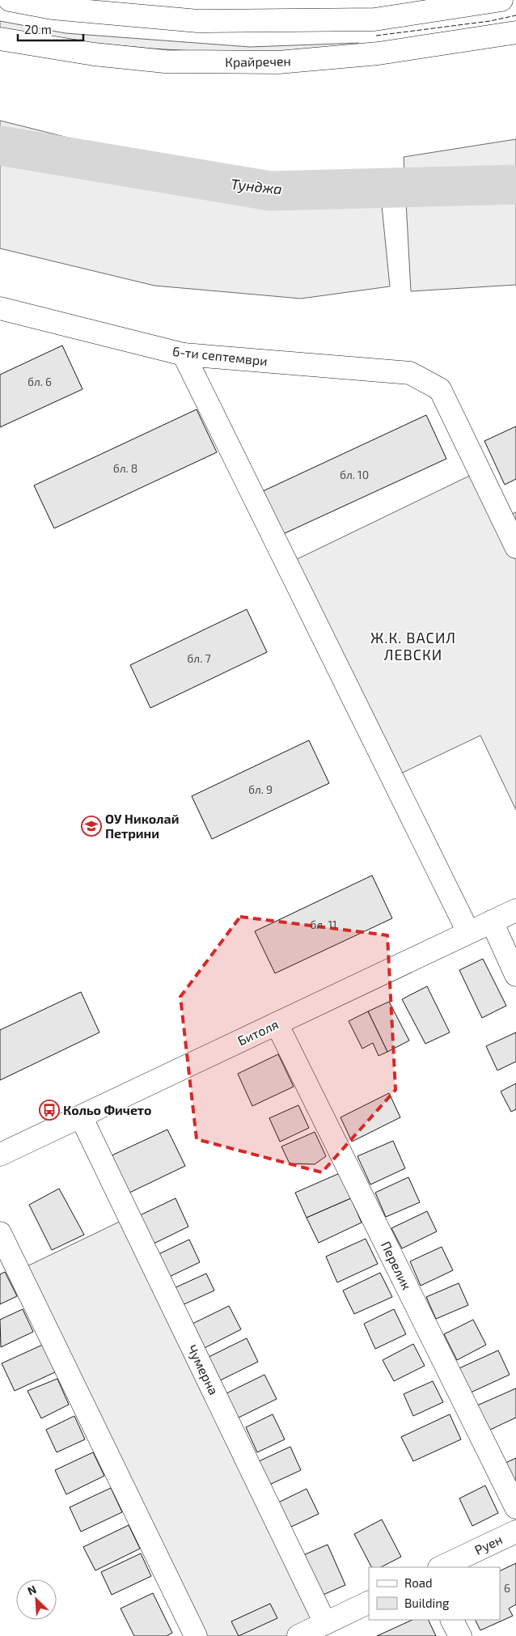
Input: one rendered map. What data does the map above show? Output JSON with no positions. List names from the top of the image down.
{
  "streets": {
    "street": [
      "Крайречен",
      "6-ти септември",
      "Битоля",
      "Перелик",
      "Чумерна",
      "Руен"
    ]
  },
  "crossings": [
    ["Битоля", "Перелик"],
    ["Битоля", "Чумерна"]
  ],
  "districts": ["Ж.К. ВАСИЛ ЛЕВСКИ"],
  "water": ["Тунджа"],
  "places": {
    "school or university": ["ОУ Николай Петрини"],
    "bus stop": ["Кольо Фичето"]
  },
  "house_numbers": [
    "бл. 6",
    "бл. 8",
    "бл. 10",
    "бл. 7",
    "бл. 9",
    "бл. 11",
    "6"
  ],
  "legend": ["Road", "Building"],
  "scale_bar": "20 m",
  "north": "top left"
}
